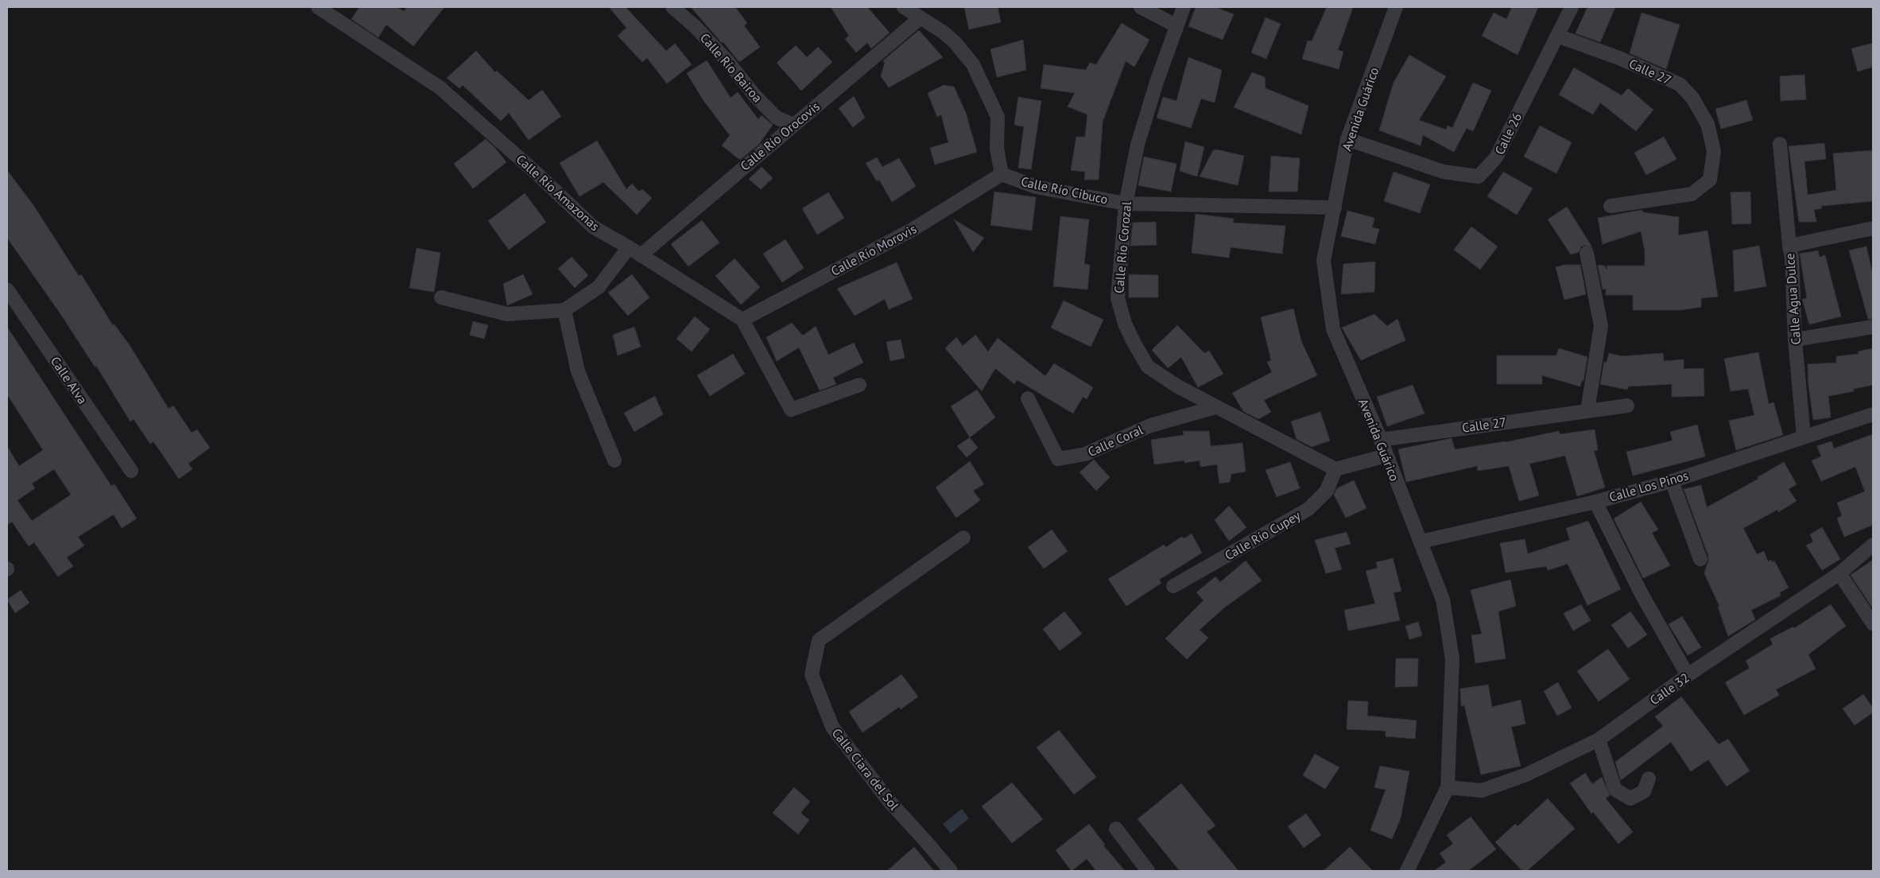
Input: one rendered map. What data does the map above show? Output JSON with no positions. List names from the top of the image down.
{
  "streets": {
    "street": [
      "Calle Río Bairoa",
      "Calle 27",
      "Avenida Guárico",
      "Calle 26",
      "Calle Río Orocovis",
      "Calle Río Cibuco",
      "Calle Río Amazonas",
      "Calle Río Corozal",
      "Calle Río Morovis",
      "Calle Agua Dulce",
      "Calle Alva",
      "Calle Coral",
      "Calle Los Pinos",
      "Calle Río Cupey",
      "Calle 32",
      "Calle Ciara del Sol"
    ]
  },
  "crossings": [
    ["Calle Río Bairoa", "Calle Río Orocovis"],
    ["Calle 27", "Avenida Guárico"],
    ["Calle 27", "Calle 26"],
    ["Avenida Guárico", "Calle 26"],
    ["Avenida Guárico", "Calle Río Cibuco"],
    ["Avenida Guárico", "Calle Los Pinos"],
    ["Avenida Guárico", "Calle 32"],
    ["Calle Río Orocovis", "Calle Río Amazonas"],
    ["Calle Río Cibuco", "Calle Río Corozal"],
    ["Calle Río Cibuco", "Calle Río Morovis"],
    ["Calle Río Amazonas", "Calle Río Morovis"],
    ["Calle Río Corozal", "Calle Coral"],
    ["Calle Río Corozal", "Calle Río Cupey"],
    ["Calle Agua Dulce", "Calle Los Pinos"]
  ]
}
